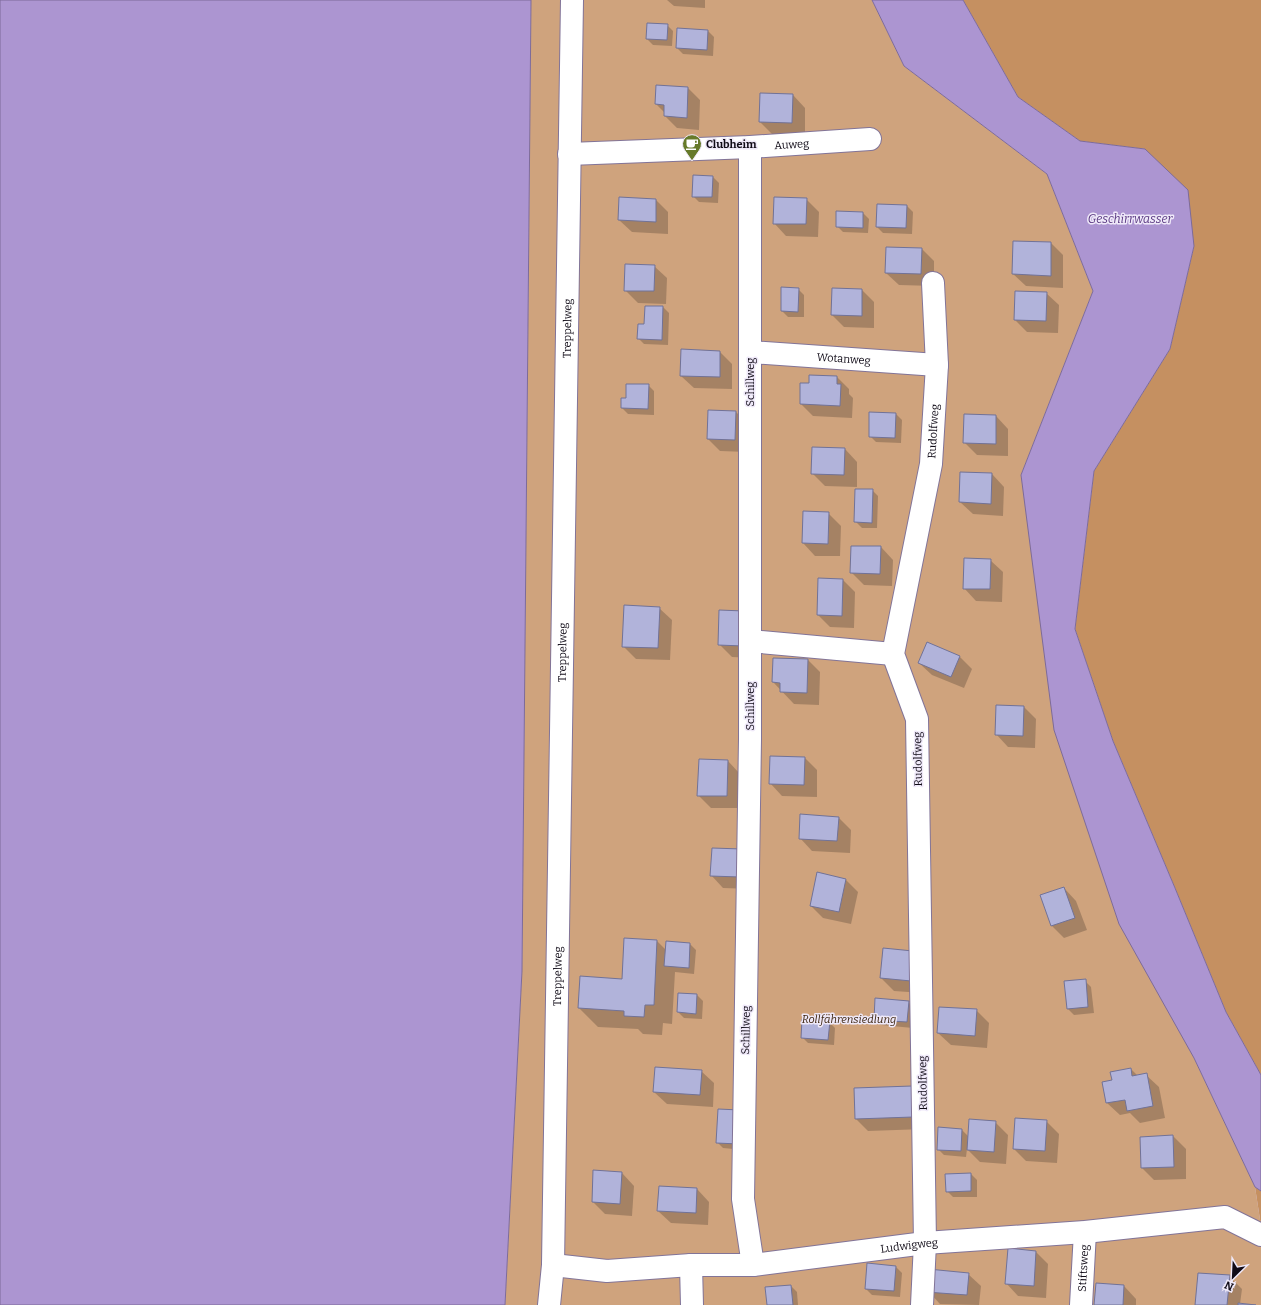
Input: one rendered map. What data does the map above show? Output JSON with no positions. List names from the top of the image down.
{
  "streets": {
    "street": [
      "Auweg",
      "Treppelweg",
      "Wotanweg",
      "Schillweg",
      "Rudolfweg",
      "Ludwigweg",
      "Stiftsweg"
    ]
  },
  "crossings": [
    ["Auweg", "Treppelweg"],
    ["Auweg", "Schillweg"],
    ["Treppelweg", "Ludwigweg"],
    ["Wotanweg", "Schillweg"],
    ["Wotanweg", "Rudolfweg"],
    ["Schillweg", "Ludwigweg"],
    ["Rudolfweg", "Ludwigweg"],
    ["Ludwigweg", "Stiftsweg"]
  ],
  "water": ["Geschirrwasser"],
  "parks": ["Rollfährensiedlung"],
  "places": {
    "cafe": ["Clubheim"]
  },
  "north": "bottom left"
}
